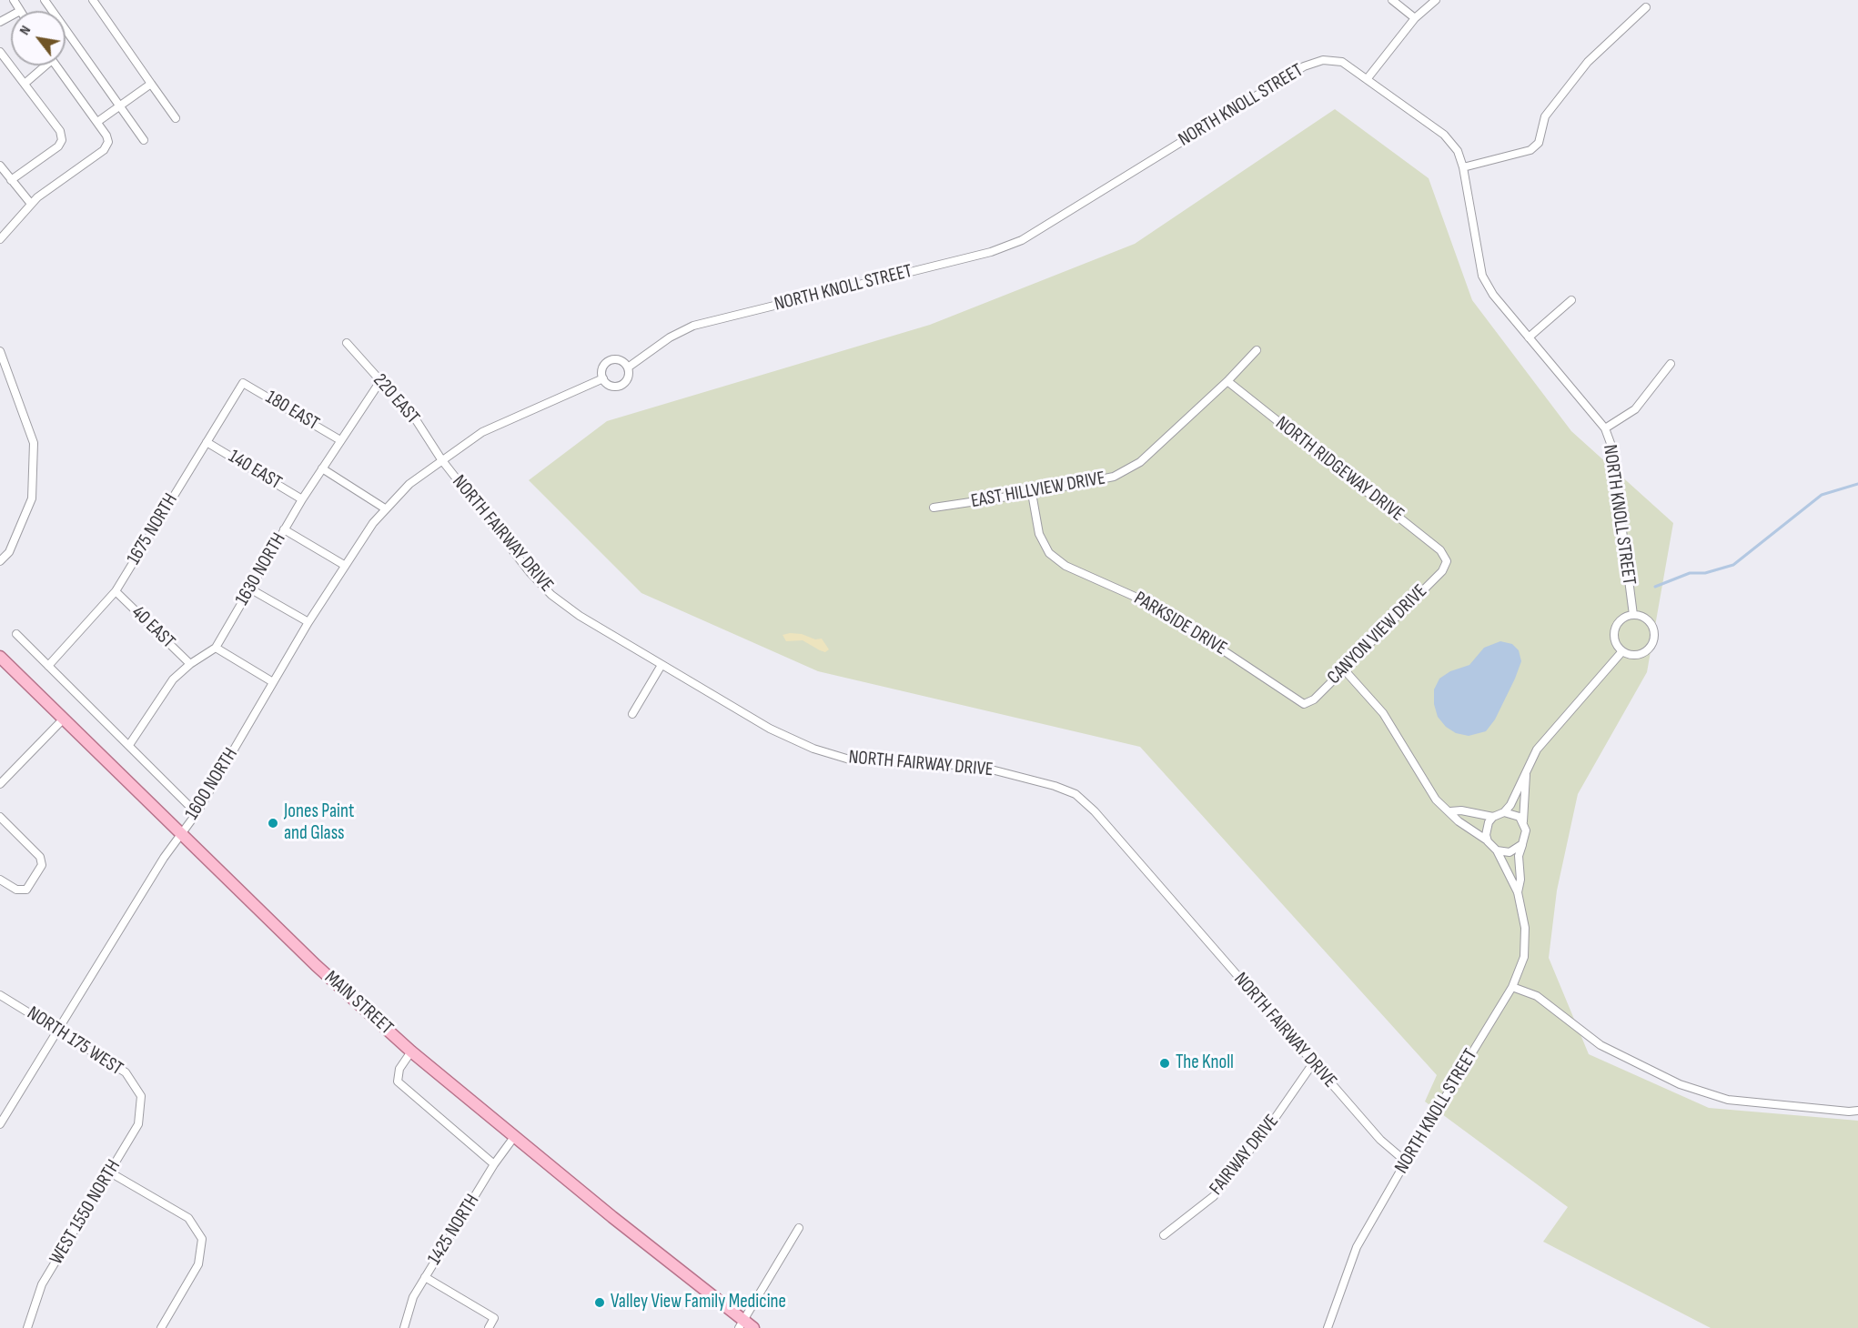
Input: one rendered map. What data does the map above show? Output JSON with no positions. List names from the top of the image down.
{
  "streets": {
    "main road": ["MAIN STREET"],
    "street": [
      "NORTH KNOLL STREET",
      "220 EAST",
      "180 EAST",
      "NORTH RIDGEWAY DRIVE",
      "140 EAST",
      "EAST HILLVIEW DRIVE",
      "1675 NORTH",
      "NORTH FAIRWAY DRIVE",
      "1630 NORTH",
      "PARKSIDE DRIVE",
      "40 EAST",
      "CANYON VIEW DRIVE",
      "1600 NORTH",
      "NORTH 175 WEST",
      "FAIRWAY DRIVE",
      "WEST 1550 NORTH",
      "1425 NORTH"
    ]
  },
  "crossings": [
    ["NORTH KNOLL STREET", "NORTH FAIRWAY DRIVE"],
    ["NORTH KNOLL STREET", "CANYON VIEW DRIVE"],
    ["220 EAST", "NORTH FAIRWAY DRIVE"],
    ["220 EAST", "1630 NORTH"],
    ["220 EAST", "1600 NORTH"],
    ["180 EAST", "1675 NORTH"],
    ["180 EAST", "1630 NORTH"],
    ["NORTH RIDGEWAY DRIVE", "EAST HILLVIEW DRIVE"],
    ["NORTH RIDGEWAY DRIVE", "CANYON VIEW DRIVE"],
    ["140 EAST", "1675 NORTH"],
    ["140 EAST", "1630 NORTH"],
    ["EAST HILLVIEW DRIVE", "PARKSIDE DRIVE"],
    ["1675 NORTH", "40 EAST"],
    ["NORTH FAIRWAY DRIVE", "1600 NORTH"],
    ["NORTH FAIRWAY DRIVE", "FAIRWAY DRIVE"],
    ["1630 NORTH", "40 EAST"],
    ["PARKSIDE DRIVE", "CANYON VIEW DRIVE"],
    ["1600 NORTH", "MAIN STREET"],
    ["1600 NORTH", "NORTH 175 WEST"],
    ["MAIN STREET", "1425 NORTH"],
    ["NORTH 175 WEST", "WEST 1550 NORTH"]
  ],
  "places": ["Jones Paint and Glass", "The Knoll", "Valley View Family Medicine"],
  "north": "top left"
}
